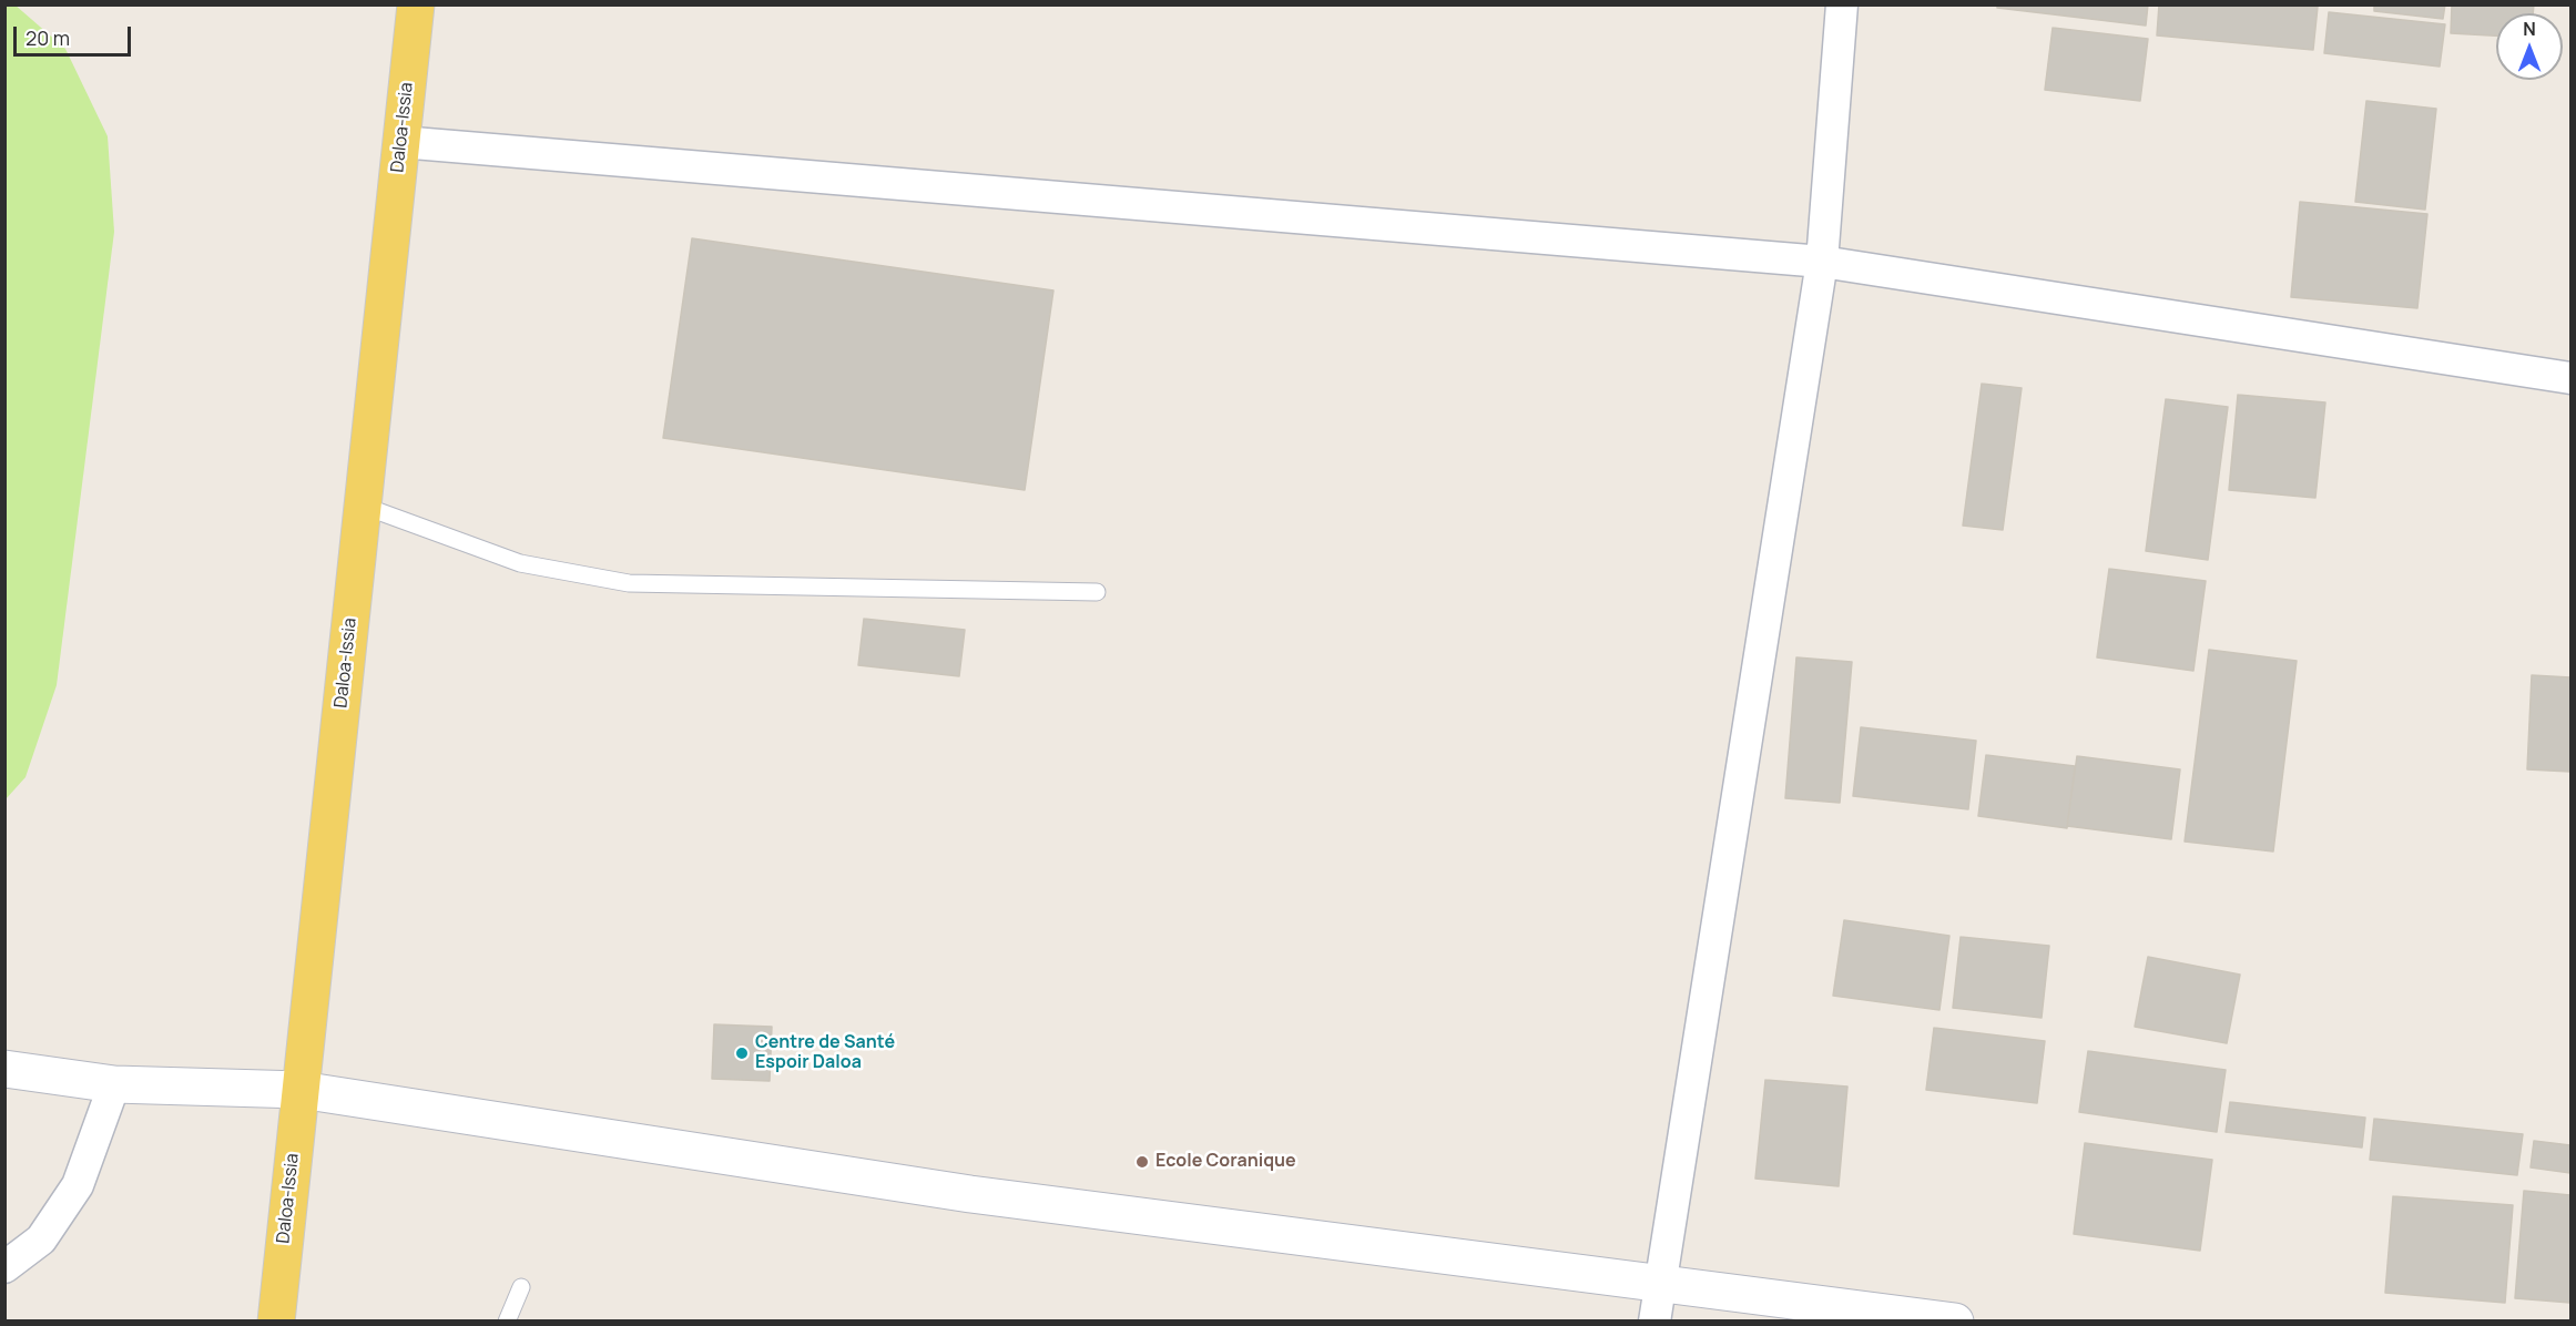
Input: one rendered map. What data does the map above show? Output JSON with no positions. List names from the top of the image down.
{
  "streets": {
    "main road": ["Daloa-Issia"]
  },
  "places": ["Centre de Santé Espoir Daloa", "Ecole Coranique"],
  "scale_bar": "20 m",
  "north": "top"
}
